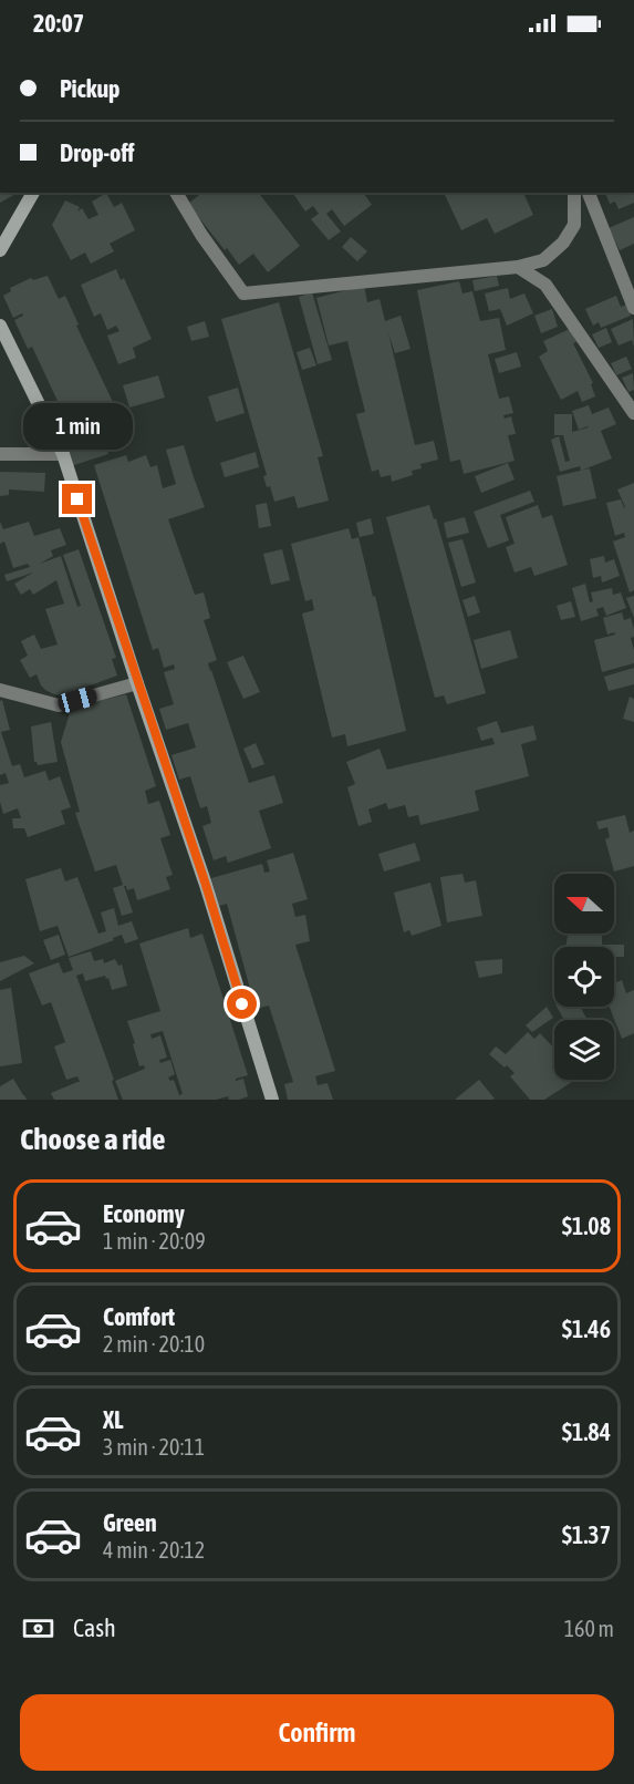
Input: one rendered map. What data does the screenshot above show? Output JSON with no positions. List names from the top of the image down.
{
  "north": "left",
  "page": {
    "status": "20:07",
    "banner": ["Pickup", "Drop-off"],
    "bubble": "1 min",
    "heading": "Choose a ride",
    "list": [
      {
        "name": "Economy",
        "note": "1 min · 20:09",
        "value": "$1.08"
      },
      {
        "name": "Comfort",
        "note": "2 min · 20:10",
        "value": "$1.46"
      },
      {
        "name": "XL",
        "note": "3 min · 20:11",
        "value": "$1.84"
      },
      {
        "name": "Green",
        "note": "4 min · 20:12",
        "value": "$1.37"
      }
    ],
    "pay": ["Cash", "160 m"],
    "buttons": "Confirm"
  }
}
